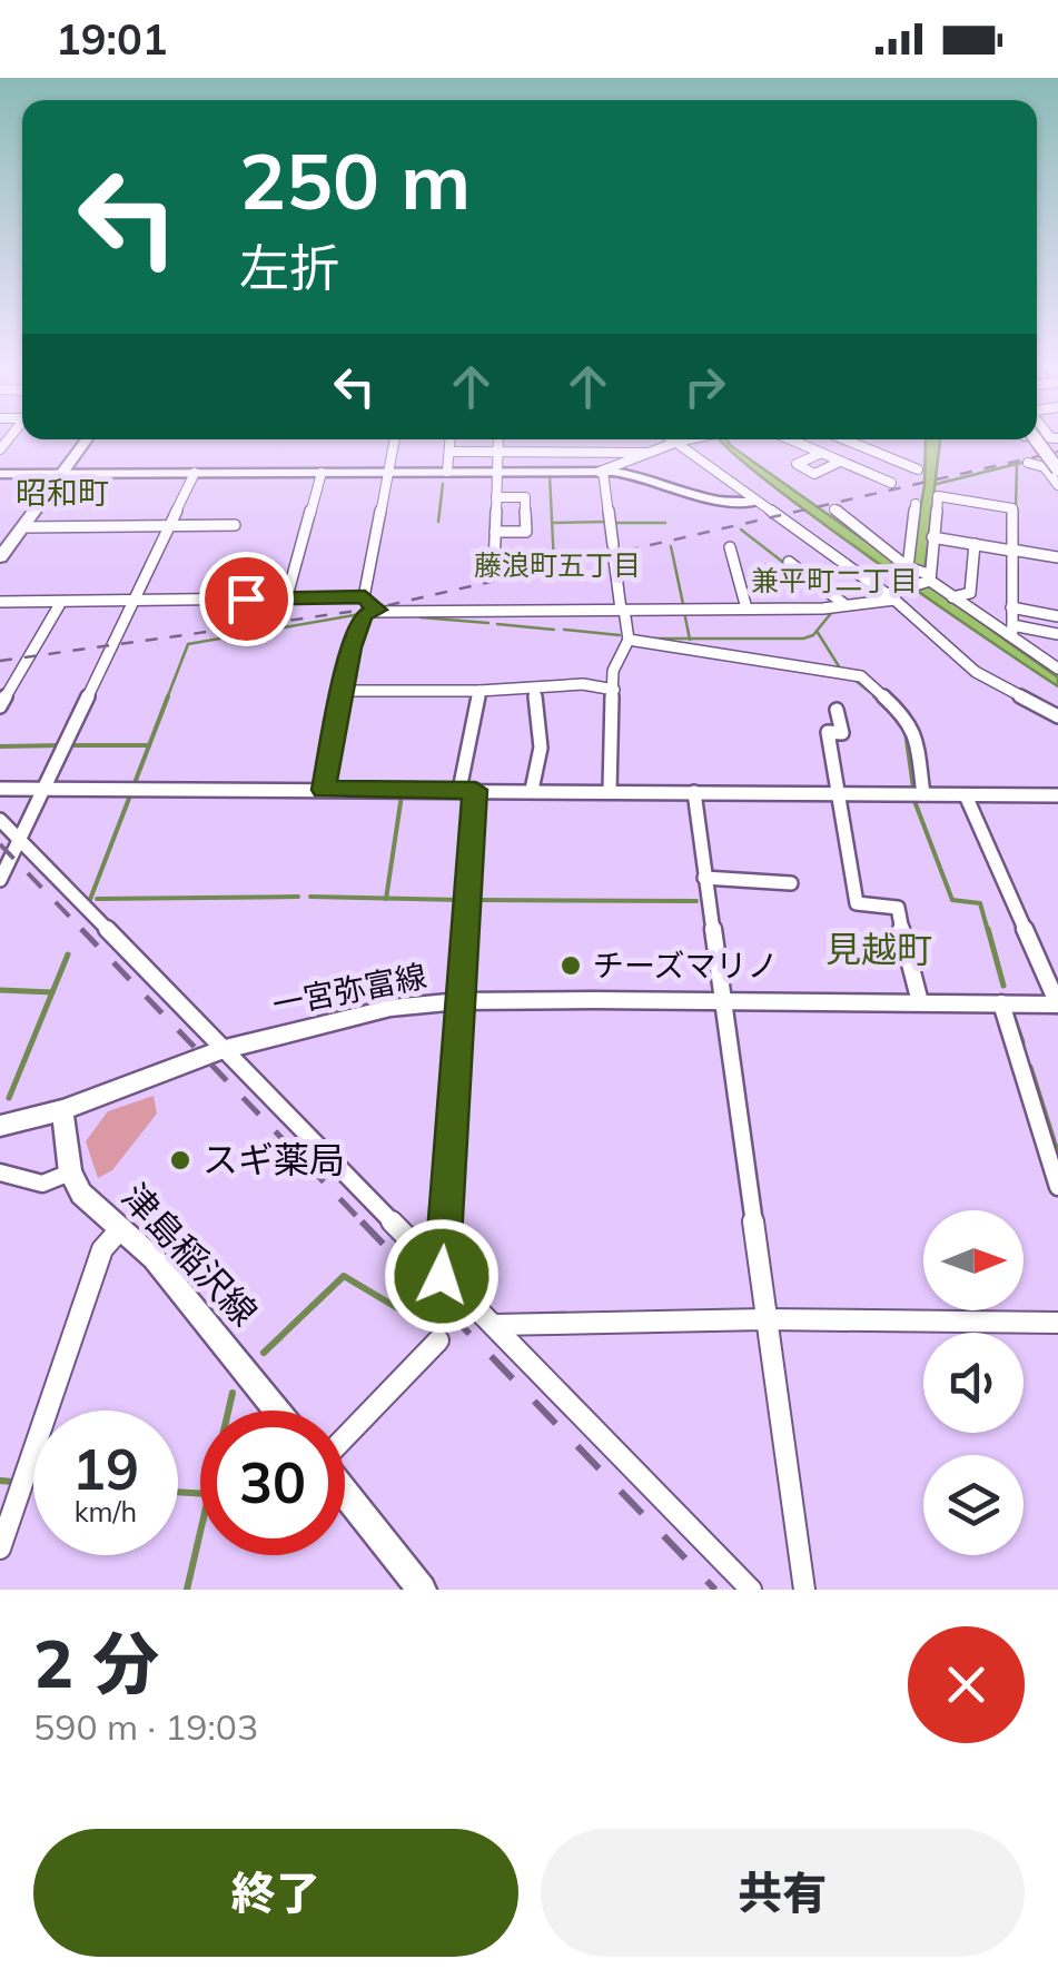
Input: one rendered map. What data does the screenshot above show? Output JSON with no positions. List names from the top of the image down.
{
  "streets": {
    "main road": ["一宮弥富線", "津島稲沢線"]
  },
  "districts": [
    "昭和町",
    "藤浪町五丁目",
    "兼平町二丁目",
    "見越町"
  ],
  "places": ["チーズマリノ", "スギ薬局"],
  "north": "right",
  "page": {
    "status": "19:01",
    "turn": ["250 m", "左折"],
    "speed": "19 km/h",
    "limit": "30",
    "heading": ["2 分", "590 m · 19:03"],
    "buttons": ["終了", "共有"]
  }
}
